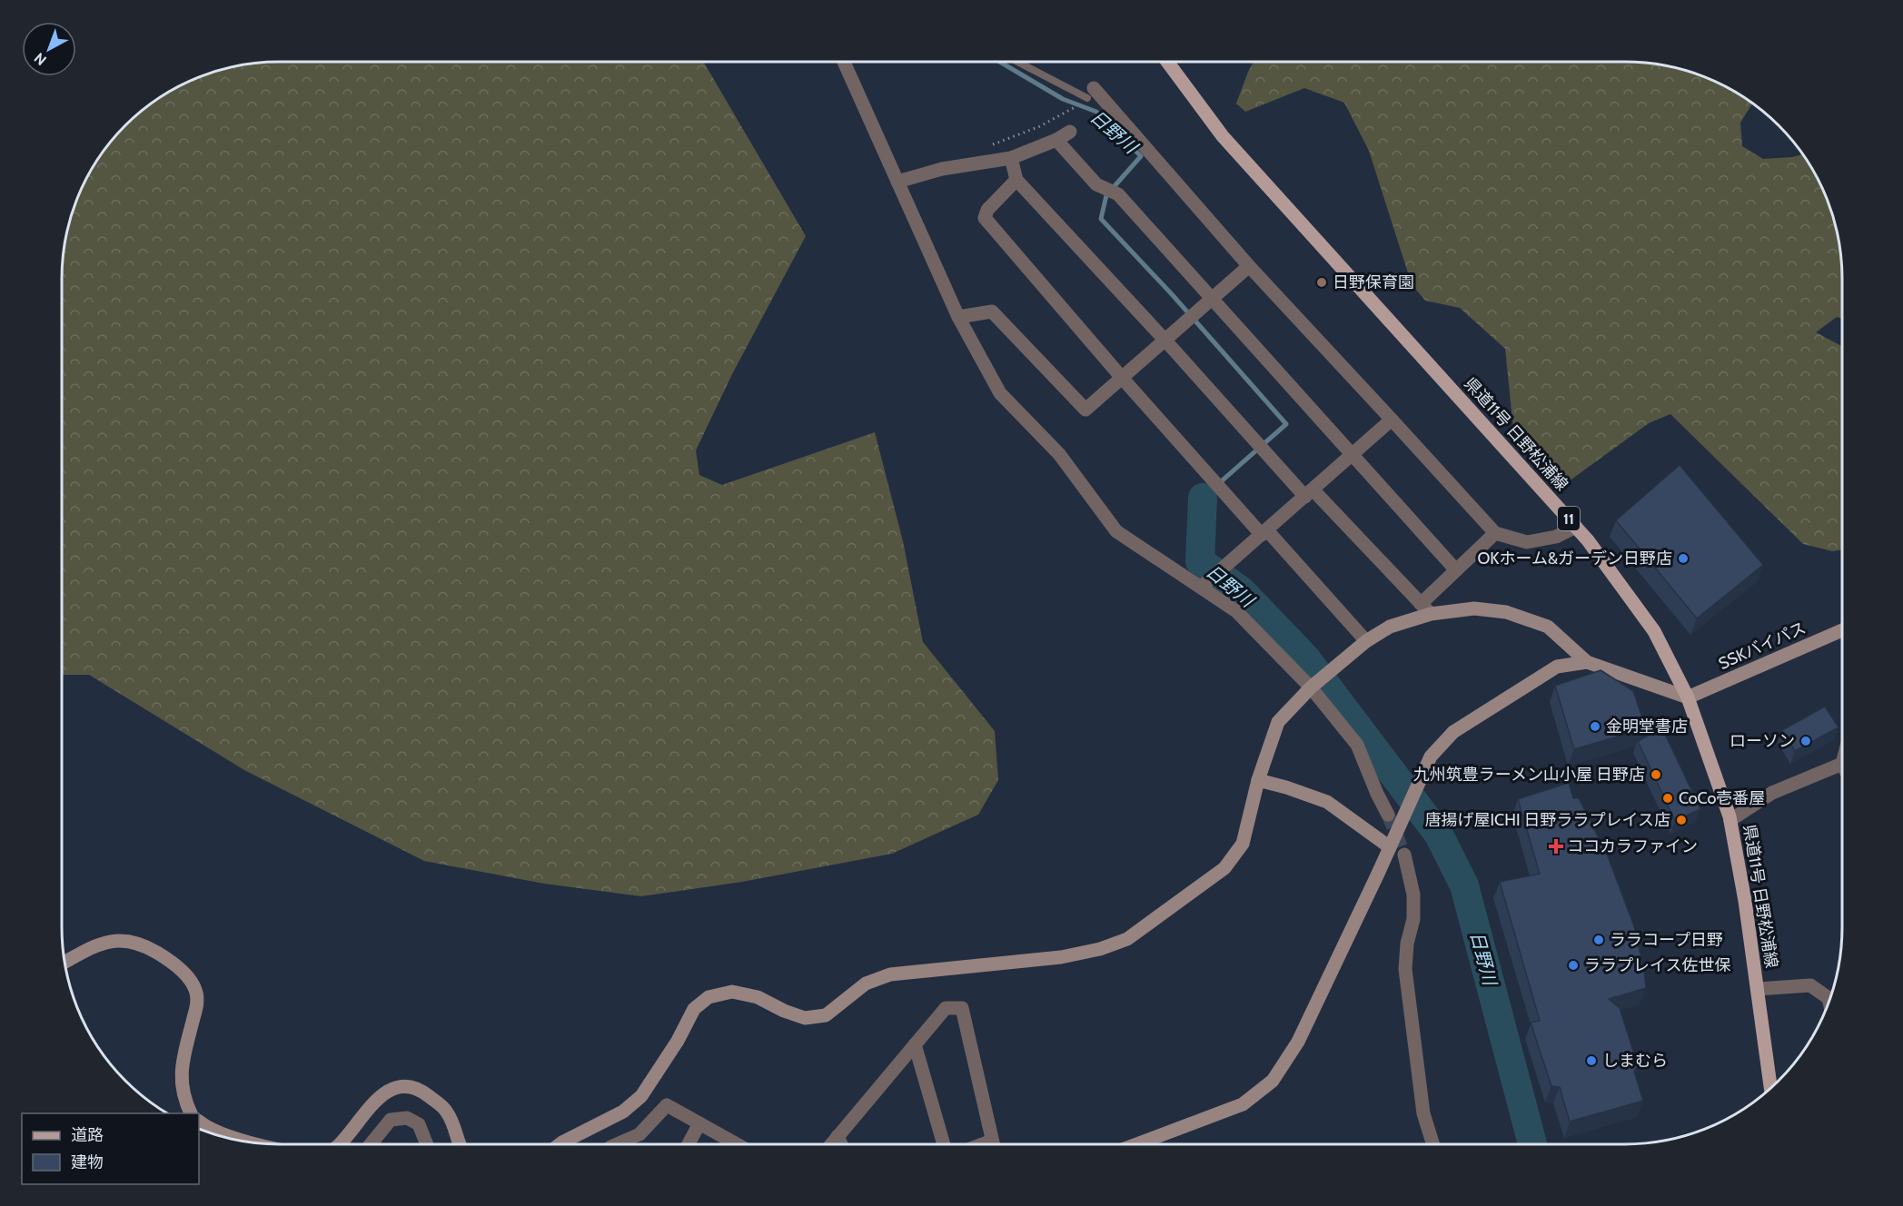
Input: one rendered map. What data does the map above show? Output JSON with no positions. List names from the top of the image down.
{
  "streets": {
    "main road": ["県道11号 日野松浦線", "11"],
    "street": ["SSKバイパス"]
  },
  "crossings": [
    ["県道11号 日野松浦線", "SSKバイパス"]
  ],
  "water": ["日野川"],
  "places": {
    "other": [
      "日野保育園",
      "OKホーム&ガーデン日野店",
      "金明堂書店",
      "ローソン",
      "九州筑豊ラーメン山小屋 日野店",
      "CoCo壱番屋",
      "唐揚げ屋ICHI 日野ララプレイス店",
      "ララコープ日野",
      "ララプレイス佐世保",
      "しまむら"
    ],
    "health": ["ココカラファイン"]
  },
  "legend": ["道路", "建物"],
  "north": "bottom left"
}
